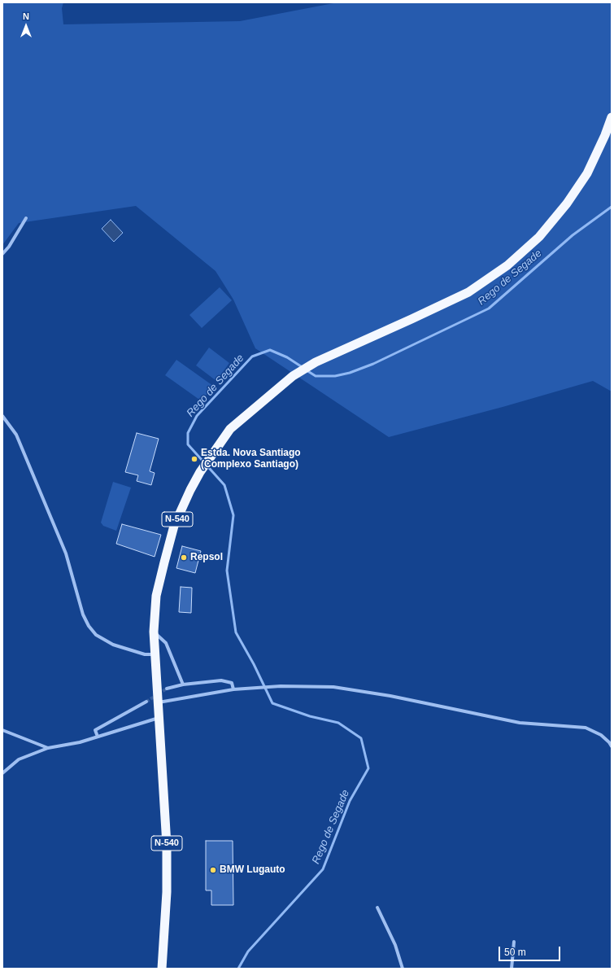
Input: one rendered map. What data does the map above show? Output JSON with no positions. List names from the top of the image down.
{
  "streets": {
    "highway": ["N-540"]
  },
  "water": ["Rego de Segade"],
  "places": ["Estda. Nova Santiago (Complexo Santiago)", "Repsol", "BMW Lugauto"],
  "scale_bar": "50 m",
  "north": "top"
}
